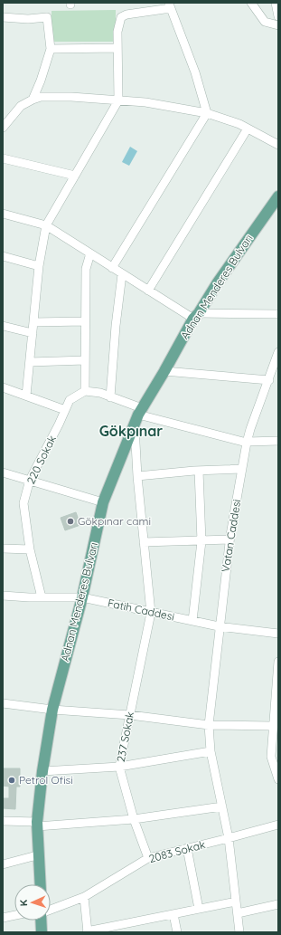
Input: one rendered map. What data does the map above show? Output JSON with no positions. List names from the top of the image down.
{
  "streets": {
    "main road": ["Adnan Menderes Bulvarı"],
    "street": [
      "220 Sokak",
      "Vatan Caddesi",
      "Fatih Caddesi",
      "237 Sokak",
      "2083 Sokak"
    ]
  },
  "crossings": [
    ["Adnan Menderes Bulvarı", "Fatih Caddesi"],
    ["Adnan Menderes Bulvarı", "237 Sokak"],
    ["220 Sokak", "Fatih Caddesi"],
    ["Vatan Caddesi", "Fatih Caddesi"],
    ["Vatan Caddesi", "2083 Sokak"],
    ["Fatih Caddesi", "237 Sokak"],
    ["237 Sokak", "2083 Sokak"]
  ],
  "districts": ["Gökpınar"],
  "places": ["Gökpınar cami", "Petrol Ofisi"],
  "north": "left"
}
